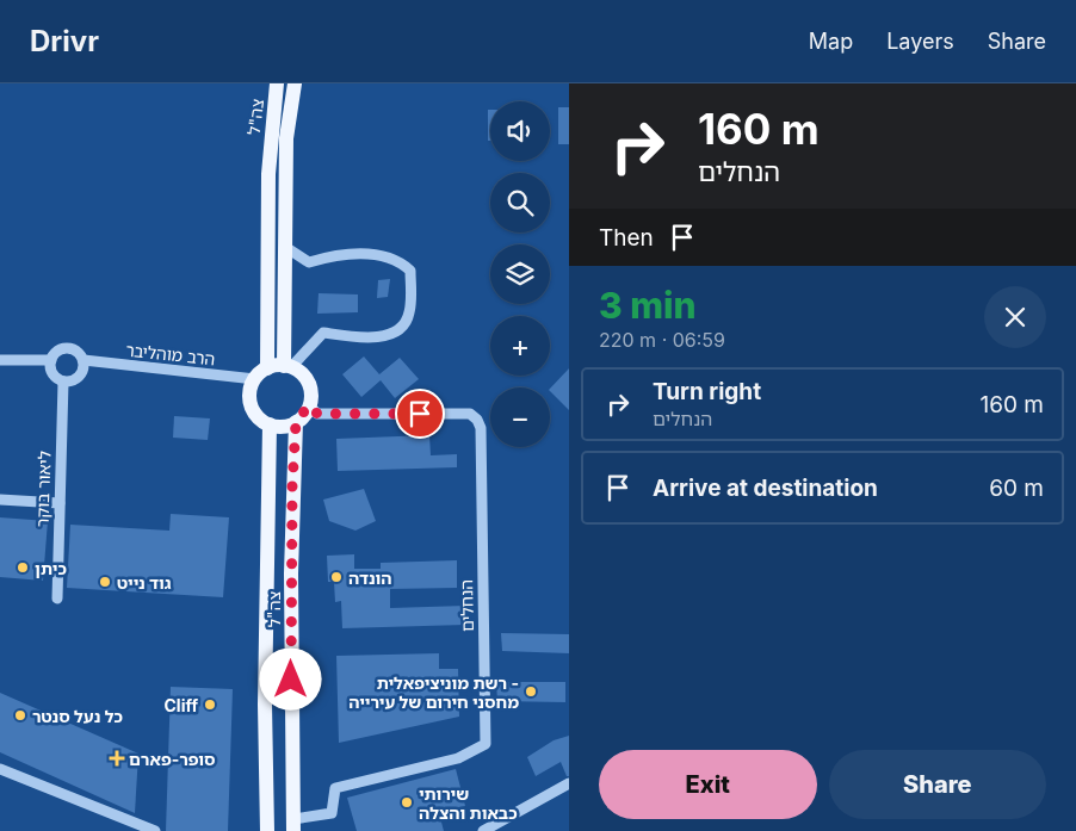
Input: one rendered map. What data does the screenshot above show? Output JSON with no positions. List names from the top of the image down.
{
  "streets": {
    "main road": ["צה\"ל"],
    "street": ["הרב מוהליבר", "ליאור בוקר", "הנחלים"]
  },
  "crossings": [
    ["צה\"ל", "הרב מוהליבר"],
    ["צה\"ל", "הנחלים"],
    ["הרב מוהליבר", "ליאור בוקר"],
    ["הרב מוהליבר", "הנחלים"]
  ],
  "places": {
    "other": [
      "כיתן",
      "הונדה",
      "גוד נייט",
      "רשת מוניציפאלית - מחסני חירום של עירייה",
      "Cliff",
      "כל נעל סנטר",
      "שירותי כבאות והצלה"
    ],
    "health": ["סופר-פארם"]
  },
  "page": {
    "header": "Drivr",
    "nav": ["Map", "Layers", "Share"],
    "turn": ["160 m", "הנחלים"],
    "map_buttons": ["+", "−"],
    "then": "Then",
    "heading": ["3 min", "220 m · 06:59"],
    "list": [
      {
        "name": "Turn right",
        "note": "הנחלים",
        "value": "160 m"
      },
      {
        "name": "Arrive at destination",
        "value": "60 m"
      }
    ],
    "buttons": ["Exit", "Share"]
  }
}
